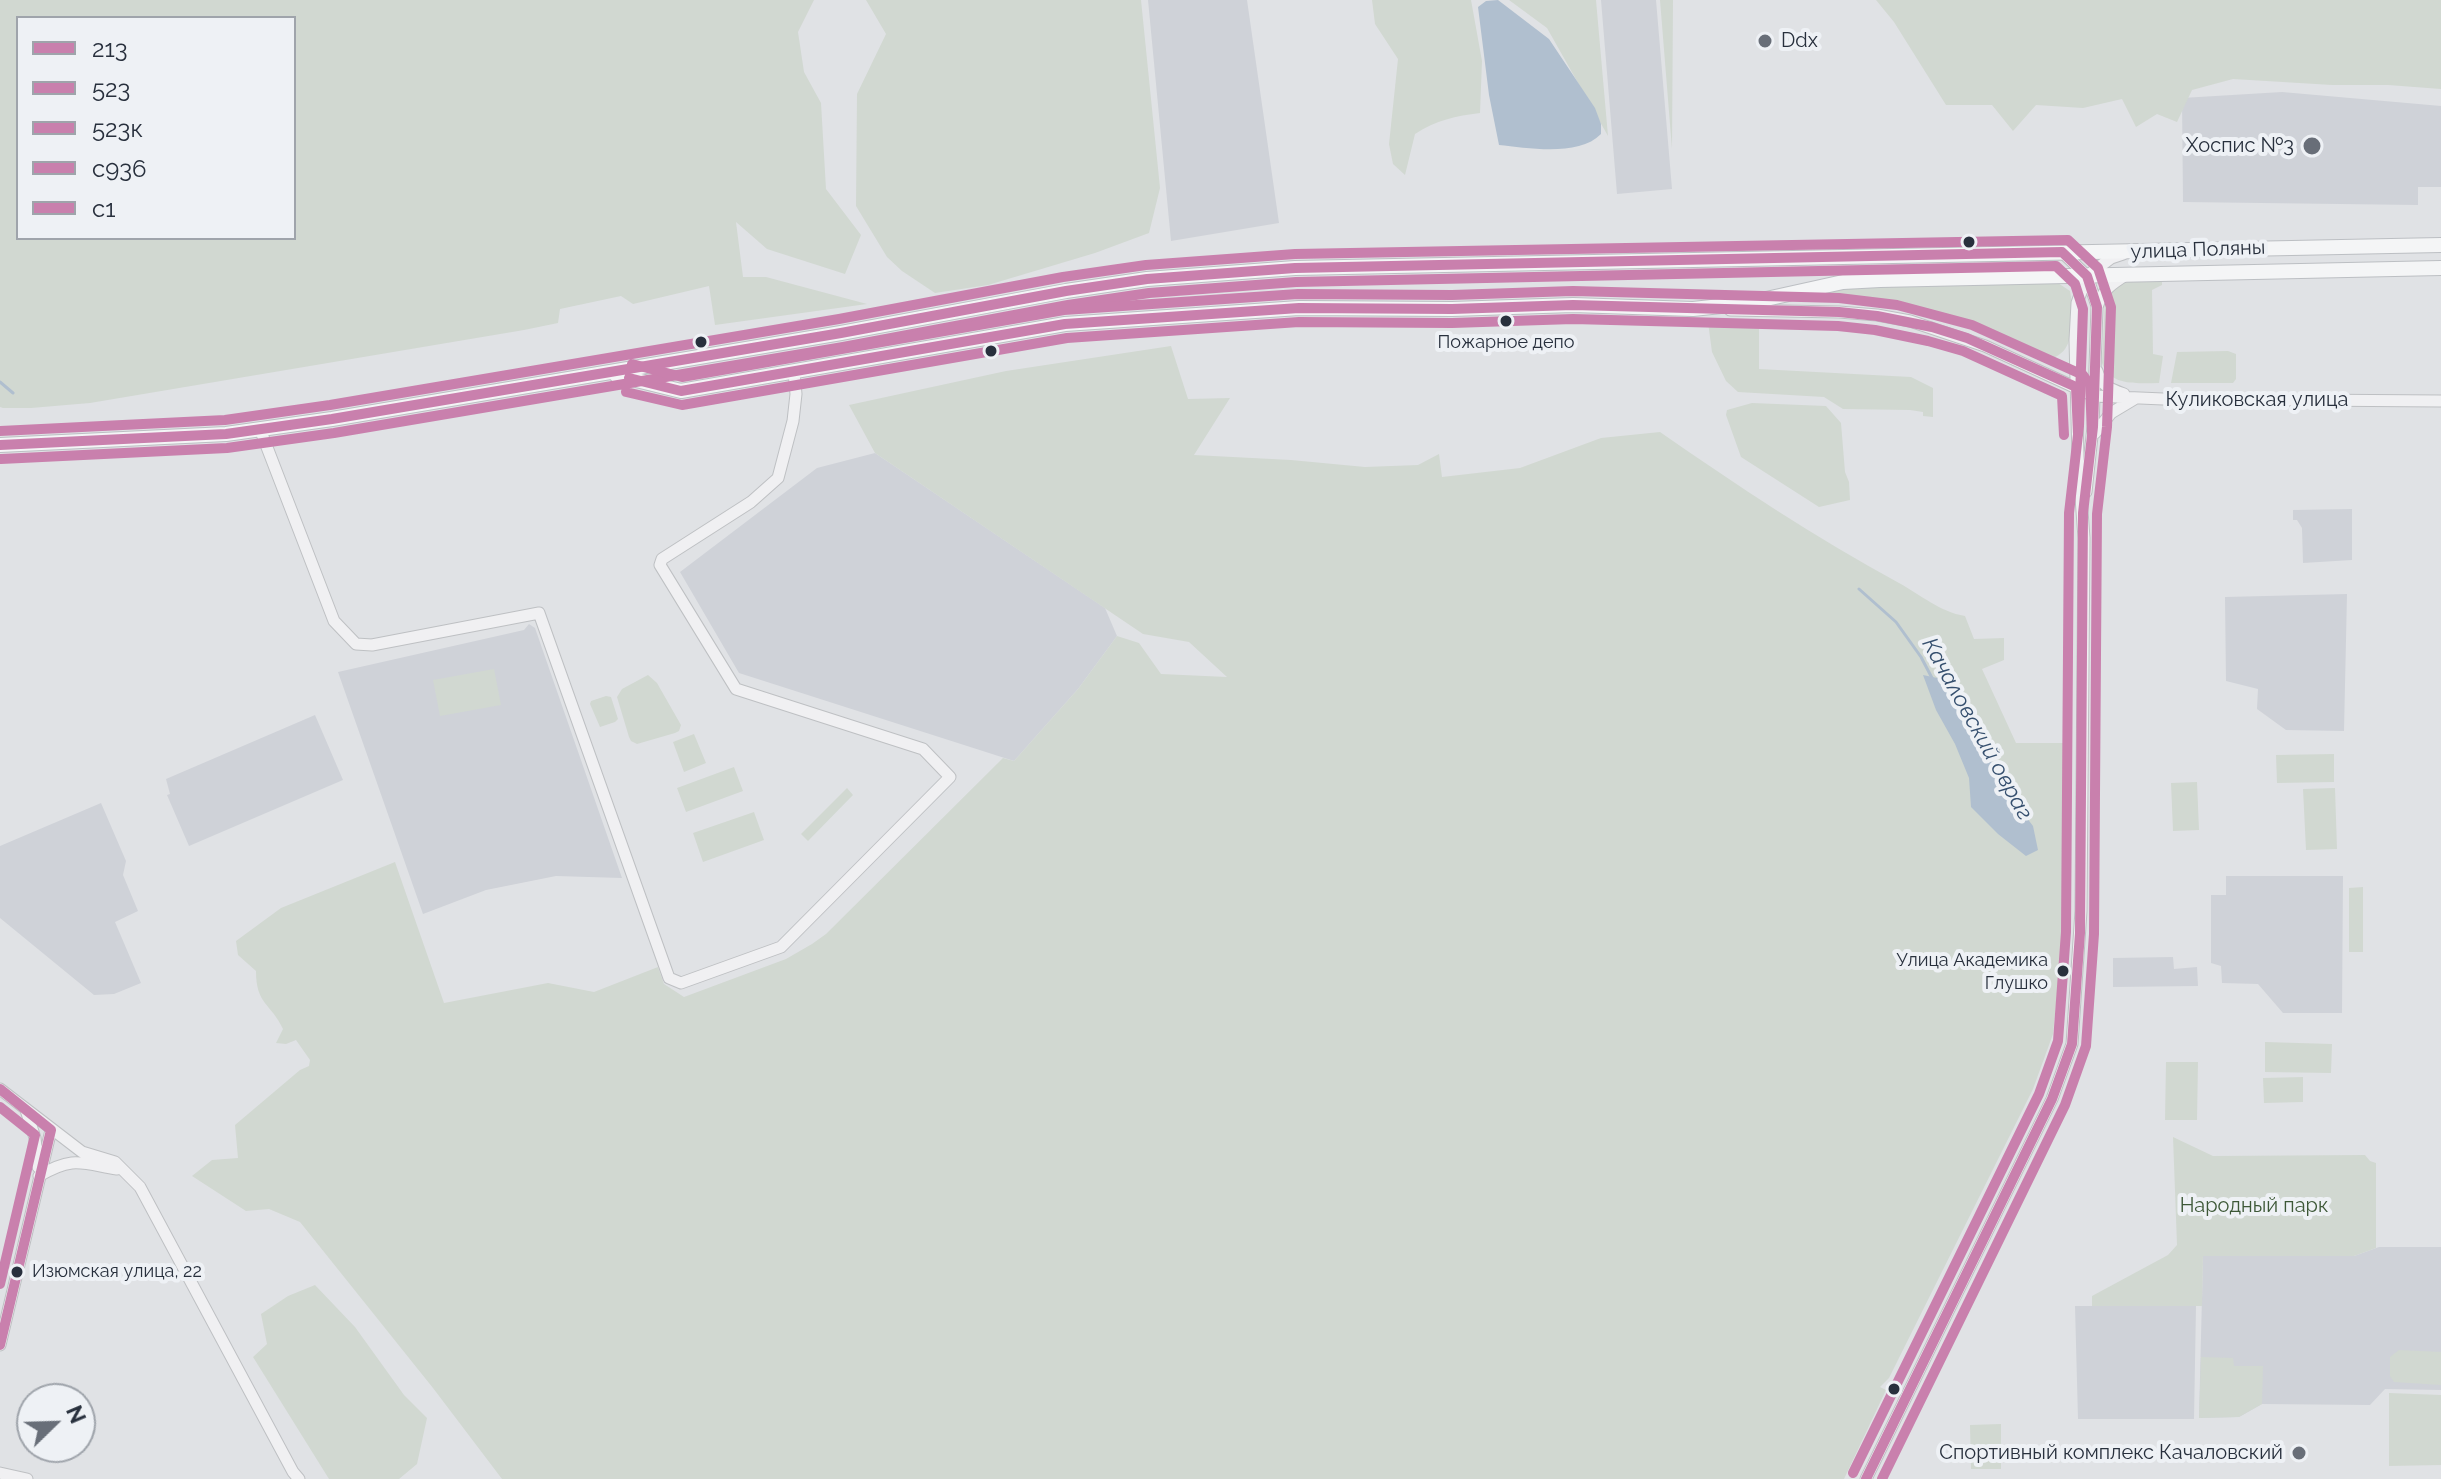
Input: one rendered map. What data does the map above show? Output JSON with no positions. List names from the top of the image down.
{
  "streets": {
    "main road": ["улица Поляны"],
    "street": ["Куликовская улица"]
  },
  "crossings": [
    ["улица Поляны", "Куликовская улица"]
  ],
  "water": ["Качаловский овраг"],
  "parks": ["Народный парк"],
  "places": [
    "Ddx",
    "Хоспис №3",
    "Пожарное депо",
    "Улица Академика Глушко",
    "Изюмская улица, 22",
    "Спортивный комплекс Качаловский"
  ],
  "lines": [
    "transit line 523к",
    "transit line 213",
    "transit line 523",
    "transit line с936",
    "transit line с1"
  ],
  "legend": [
    "213",
    "523",
    "523к",
    "с936",
    "с1"
  ],
  "north": "top right"
}
